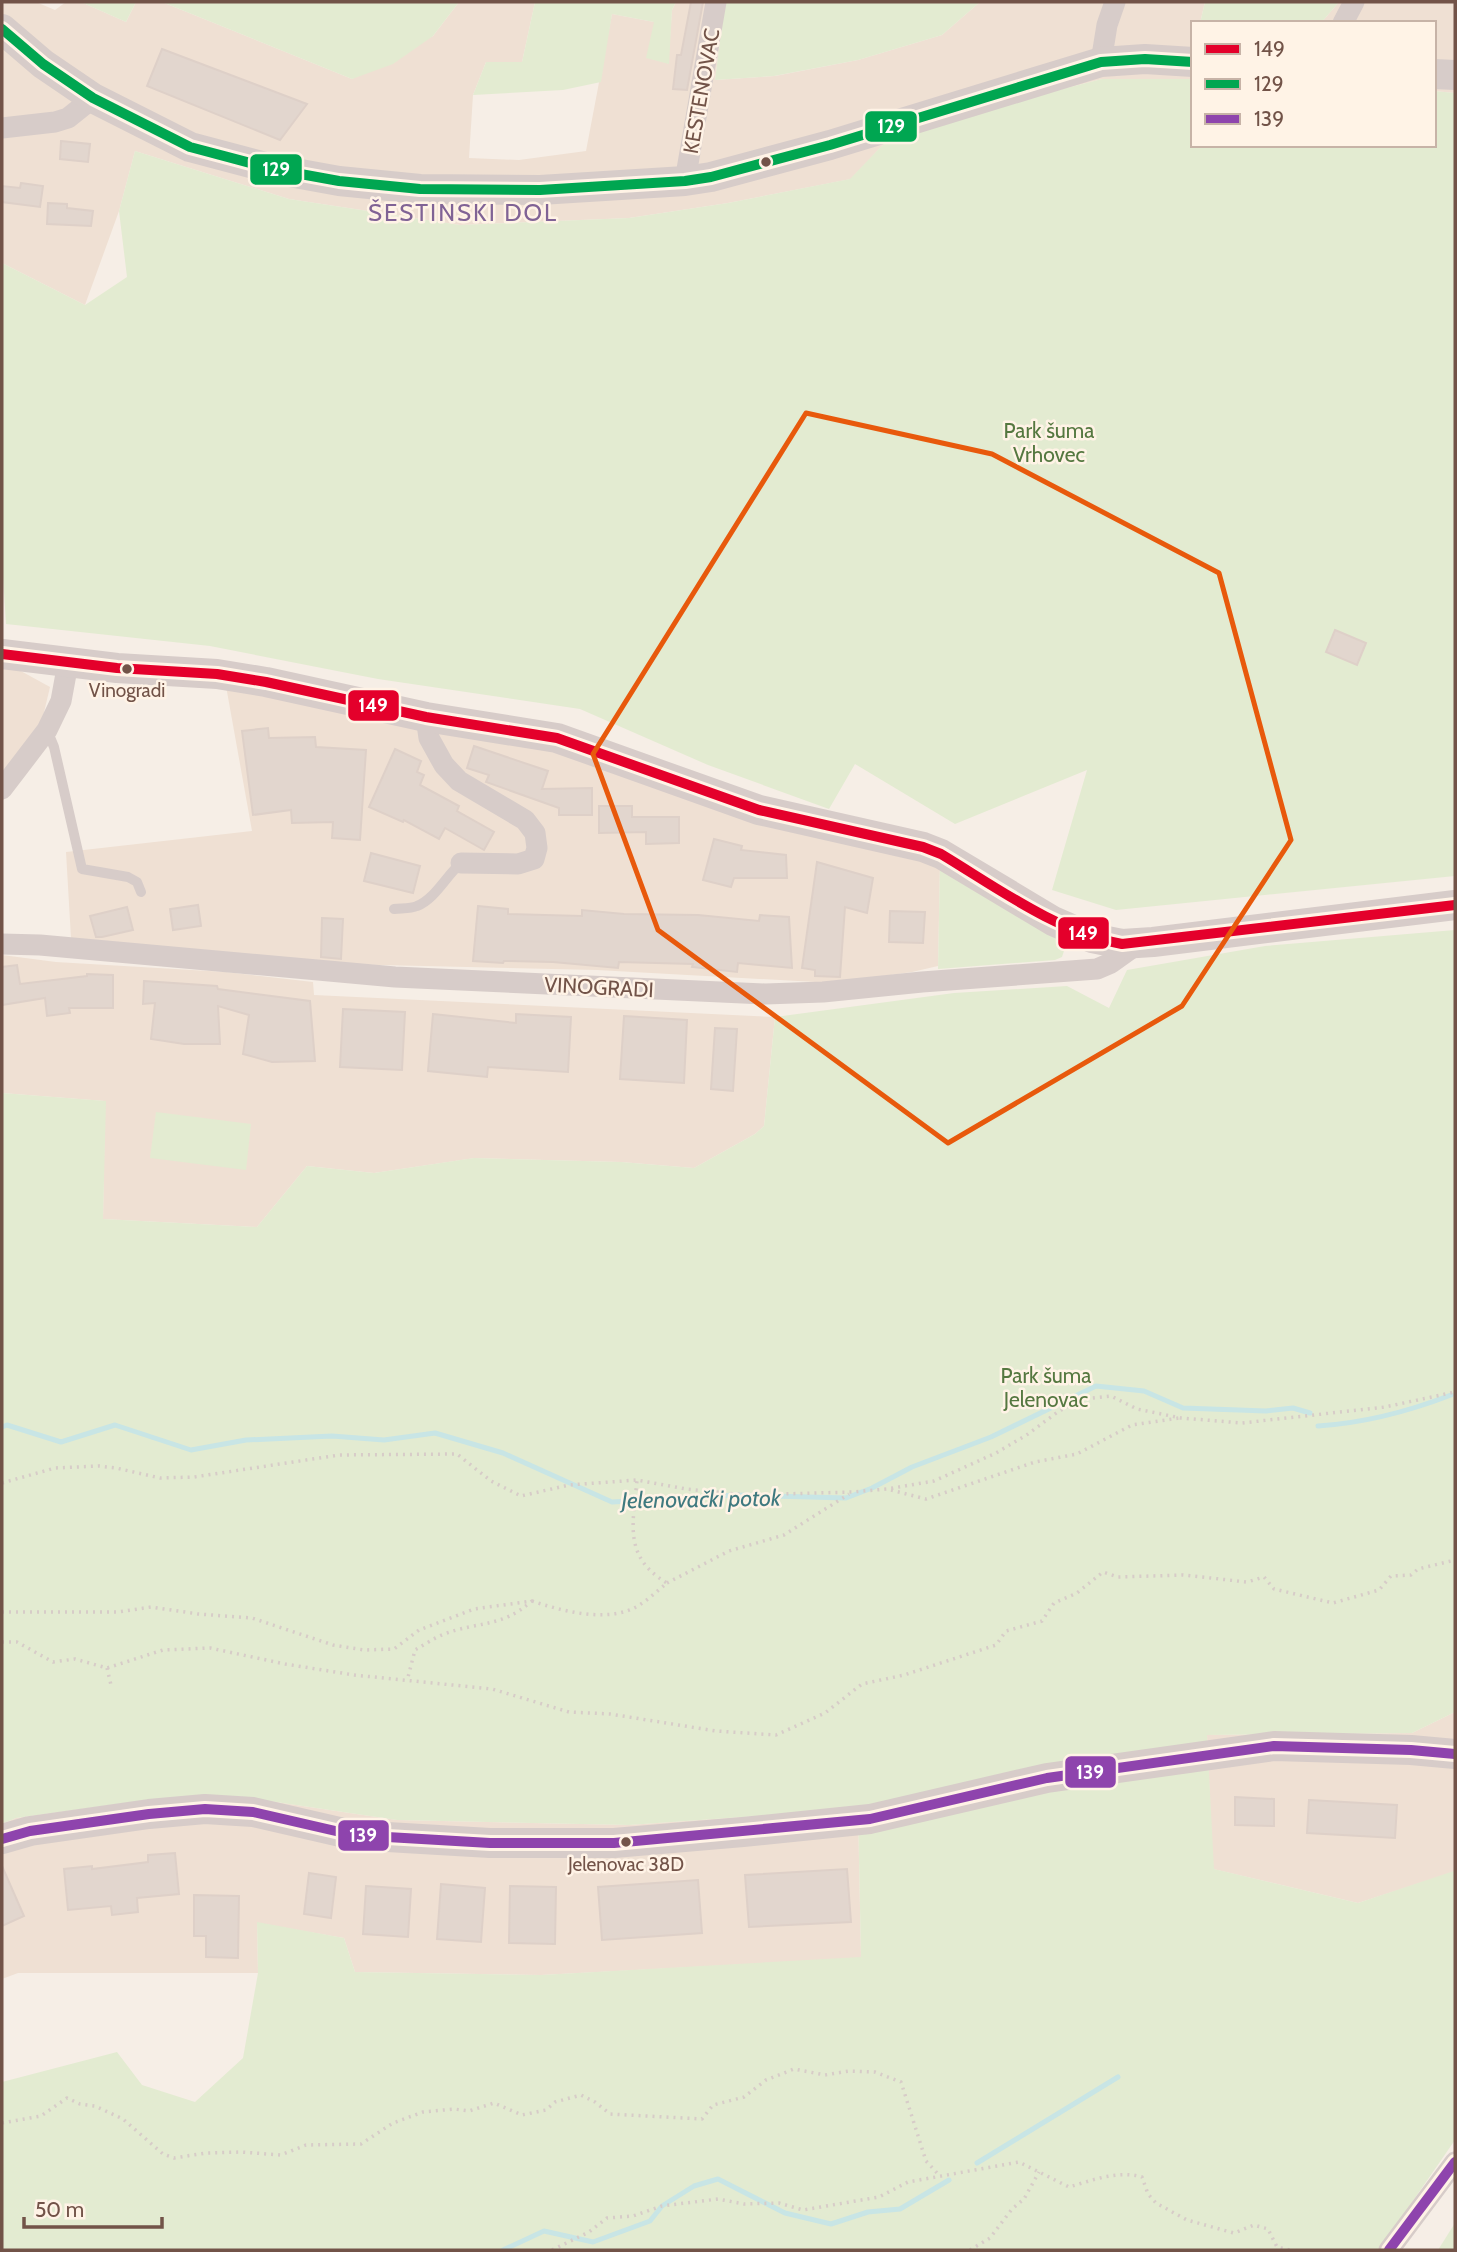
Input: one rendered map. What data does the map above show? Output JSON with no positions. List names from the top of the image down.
{
  "streets": {
    "street": ["KESTENOVAC", "VINOGRADI"]
  },
  "districts": ["ŠESTINSKI DOL"],
  "water": ["Jelenovački potok"],
  "parks": ["Park šuma Vrhovec", "Park šuma Jelenovac"],
  "places": ["Vinogradi", "Jelenovac 38D"],
  "lines": ["transit line 129", "transit line 149", "transit line 139"],
  "legend": ["149", "129", "139"],
  "scale_bar": "50 m"
}
